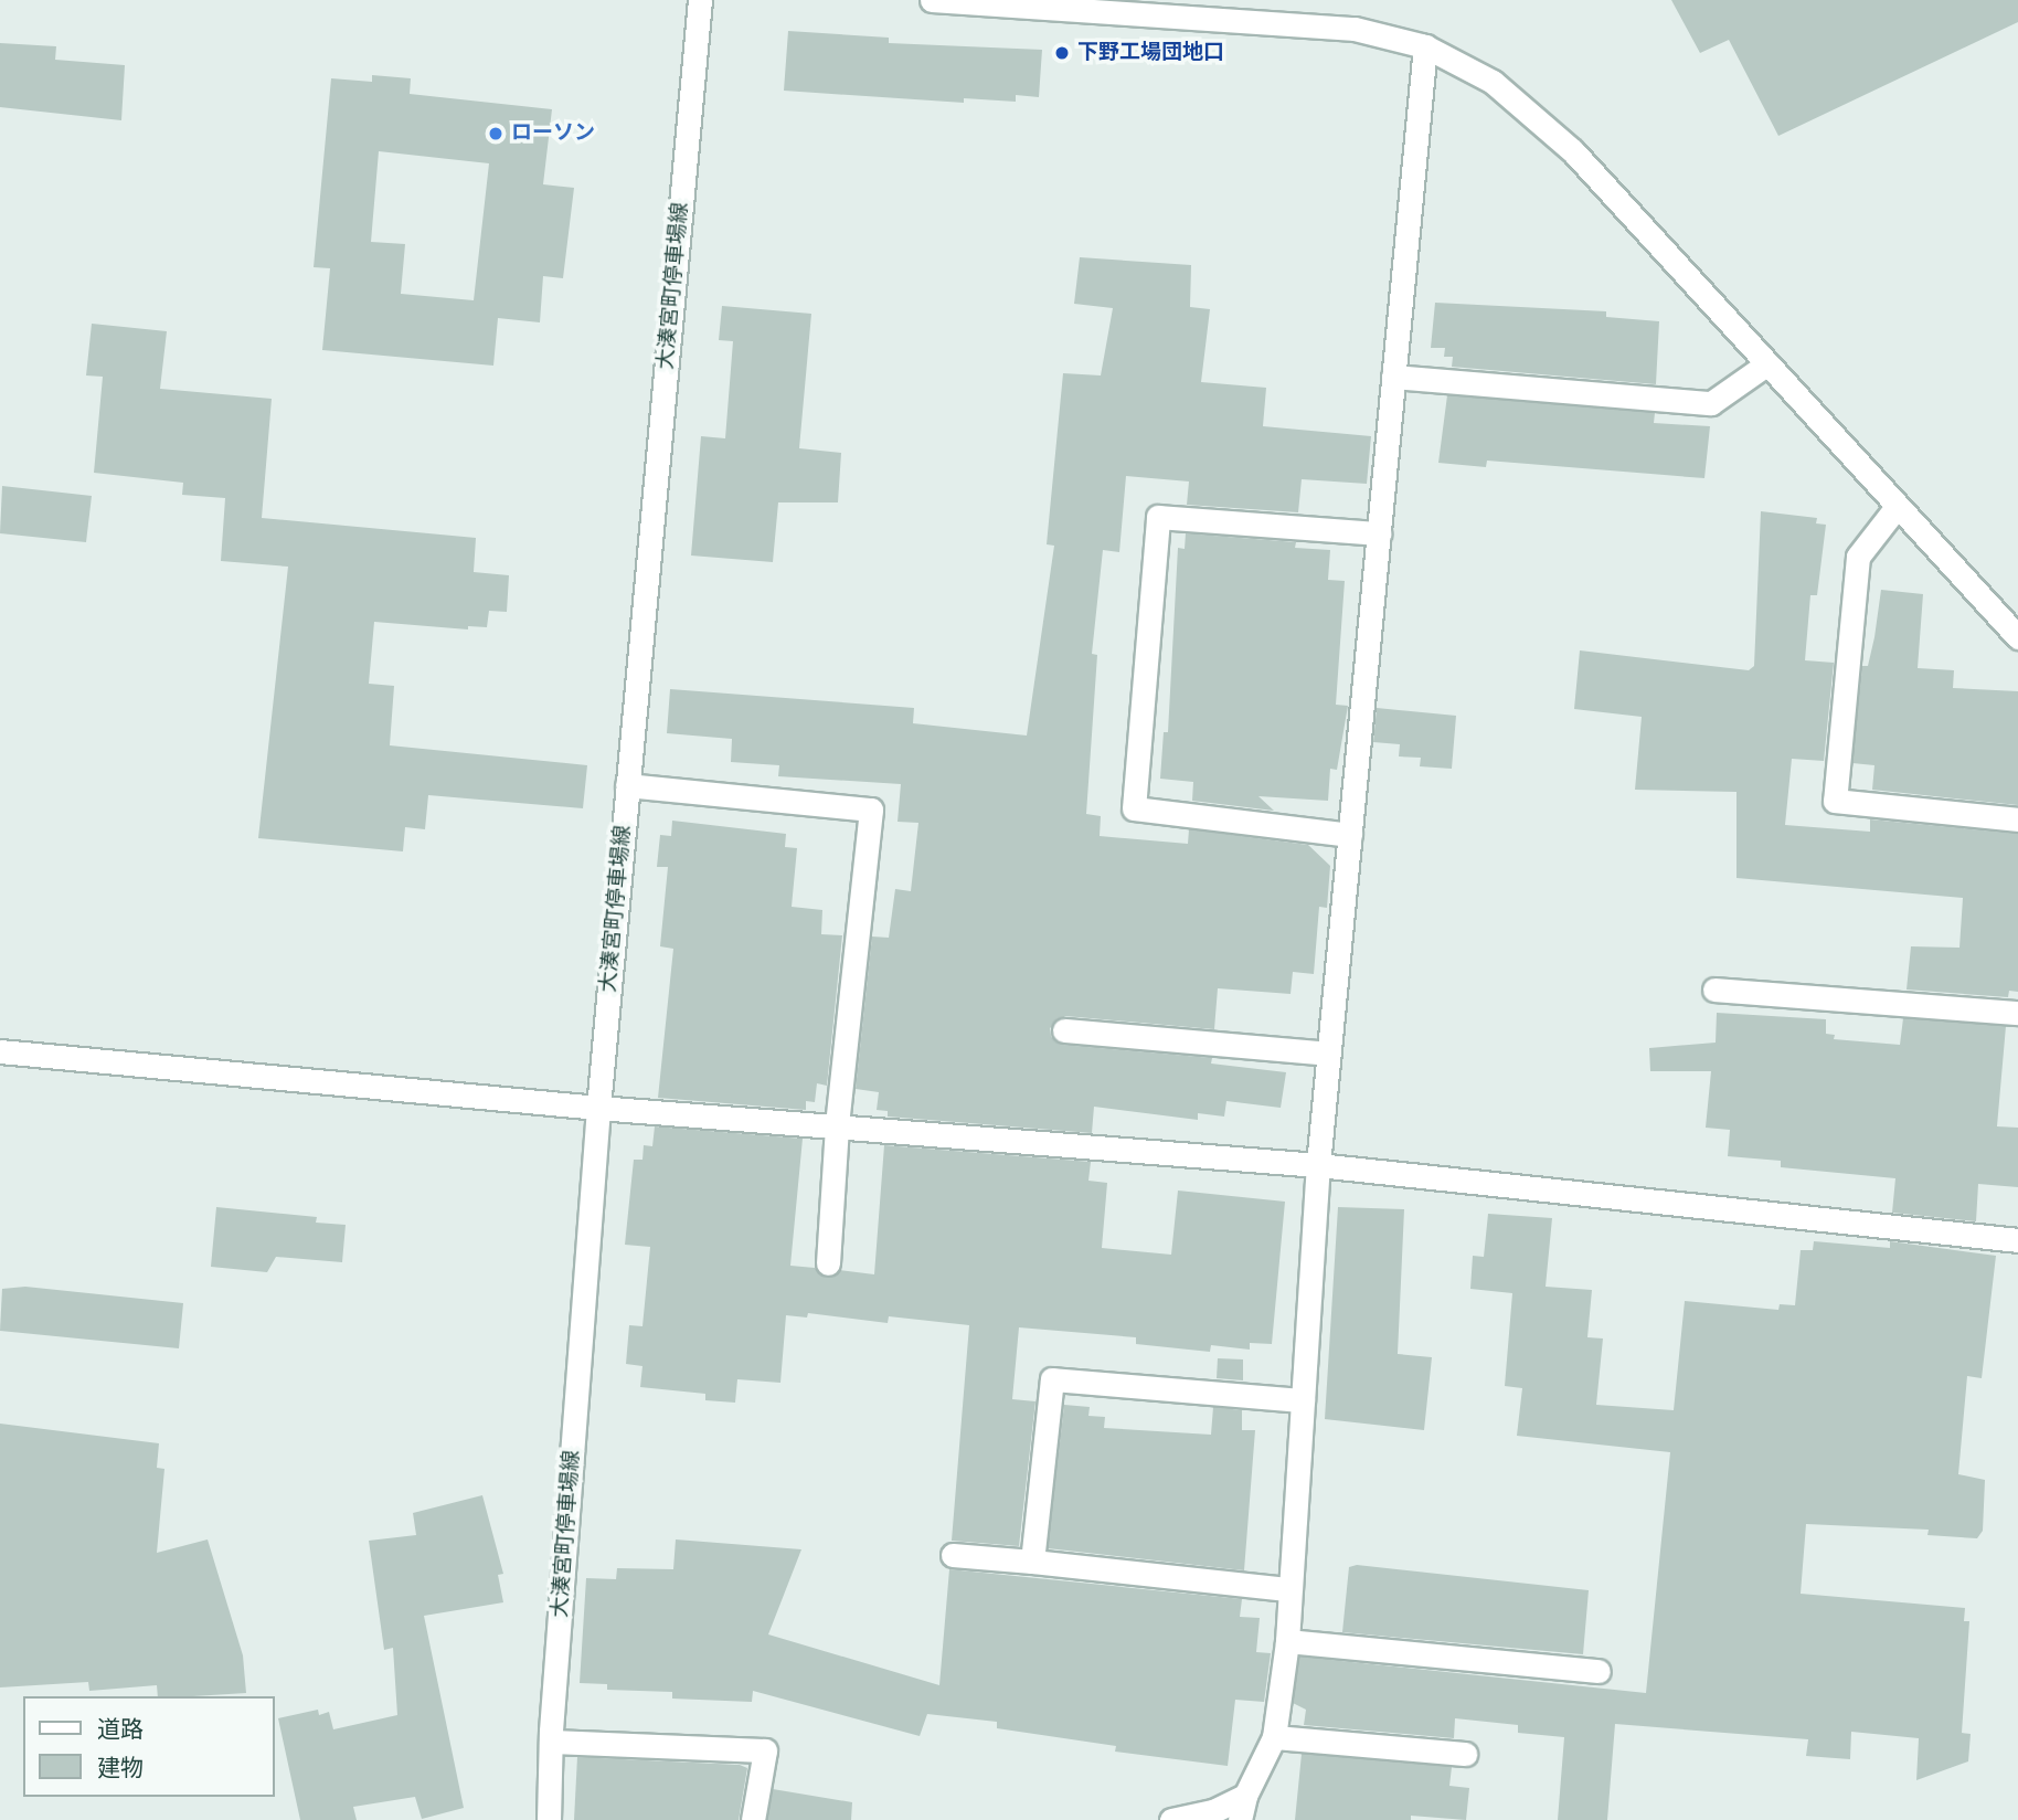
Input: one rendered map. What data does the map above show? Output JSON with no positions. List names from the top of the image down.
{
  "streets": {
    "street": ["大湊宮町停車場線"]
  },
  "places": ["下野工場団地口", "ローソン"],
  "legend": ["道路", "建物"]
}
